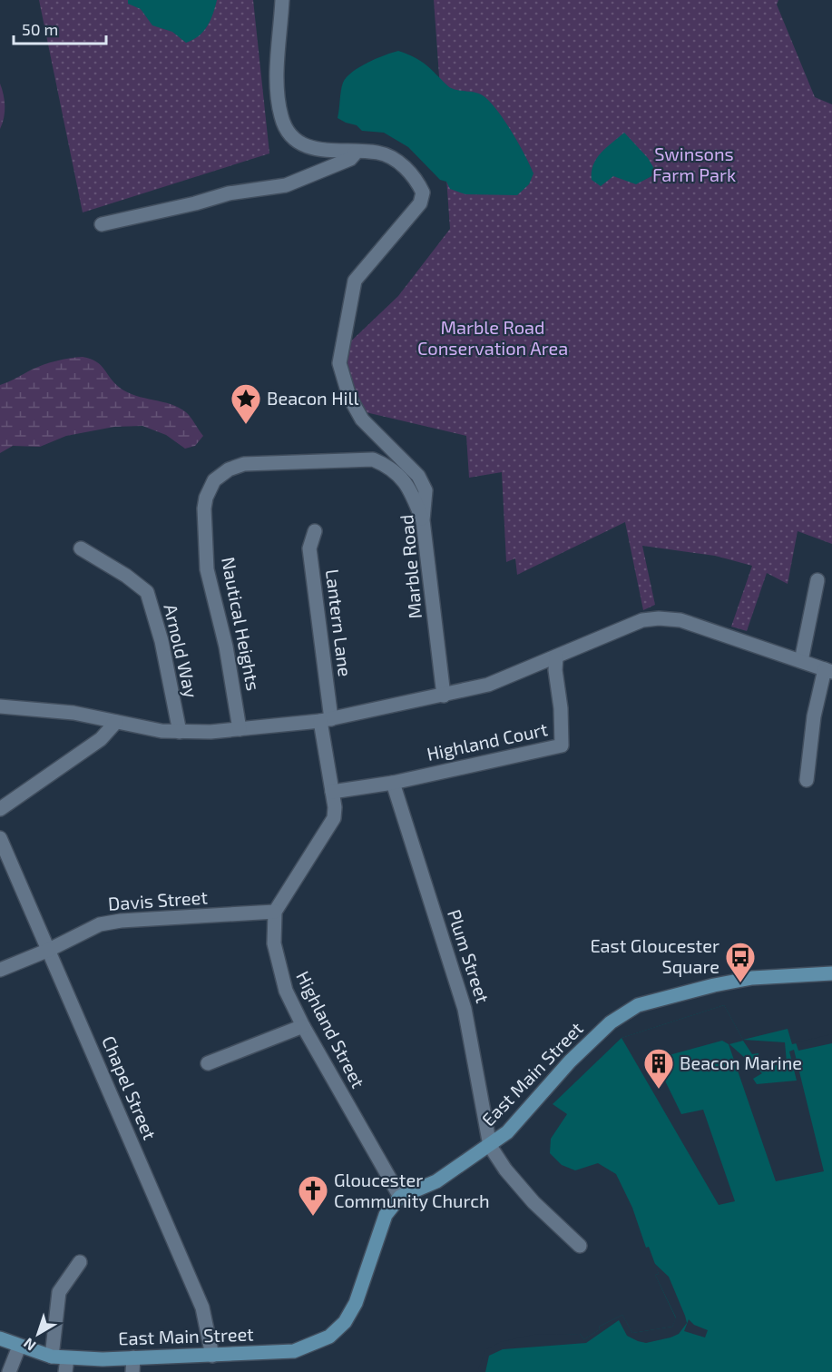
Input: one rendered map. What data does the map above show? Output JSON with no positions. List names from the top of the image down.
{
  "streets": {
    "main road": ["East Main Street"],
    "street": [
      "Marble Road",
      "Lantern Lane",
      "Nautical Heights",
      "Arnold Way",
      "Highland Court",
      "Davis Street",
      "Plum Street",
      "Highland Street",
      "Chapel Street"
    ]
  },
  "crossings": [
    ["Marble Road", "Nautical Heights"],
    ["Highland Court", "Plum Street"],
    ["Davis Street", "Highland Street"],
    ["Davis Street", "Chapel Street"],
    ["Plum Street", "East Main Street"],
    ["Highland Street", "East Main Street"],
    ["East Main Street", "Chapel Street"]
  ],
  "parks": ["Swinsons Farm Park", "Marble Road Conservation Area"],
  "places": {
    "place": ["Beacon Hill"],
    "bus stop": ["East Gloucester Square"],
    "building": ["Beacon Marine"],
    "church": ["Gloucester Community Church"]
  },
  "scale_bar": "50 m",
  "north": "bottom left"
}
